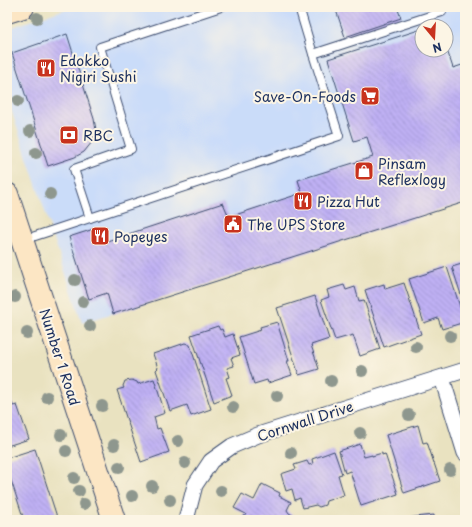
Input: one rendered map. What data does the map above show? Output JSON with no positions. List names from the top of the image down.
{
  "streets": {
    "street": ["Number 1 Road", "Cornwall Drive"]
  },
  "places": {
    "restaurant": ["Edokko Nigiri Sushi", "Pizza Hut", "Popeyes"],
    "supermarket": ["Save-On-Foods"],
    "bank": ["RBC"],
    "shop": ["Pinsam Reflexlogy"],
    "public building": ["The UPS Store"]
  },
  "north": "bottom"
}
